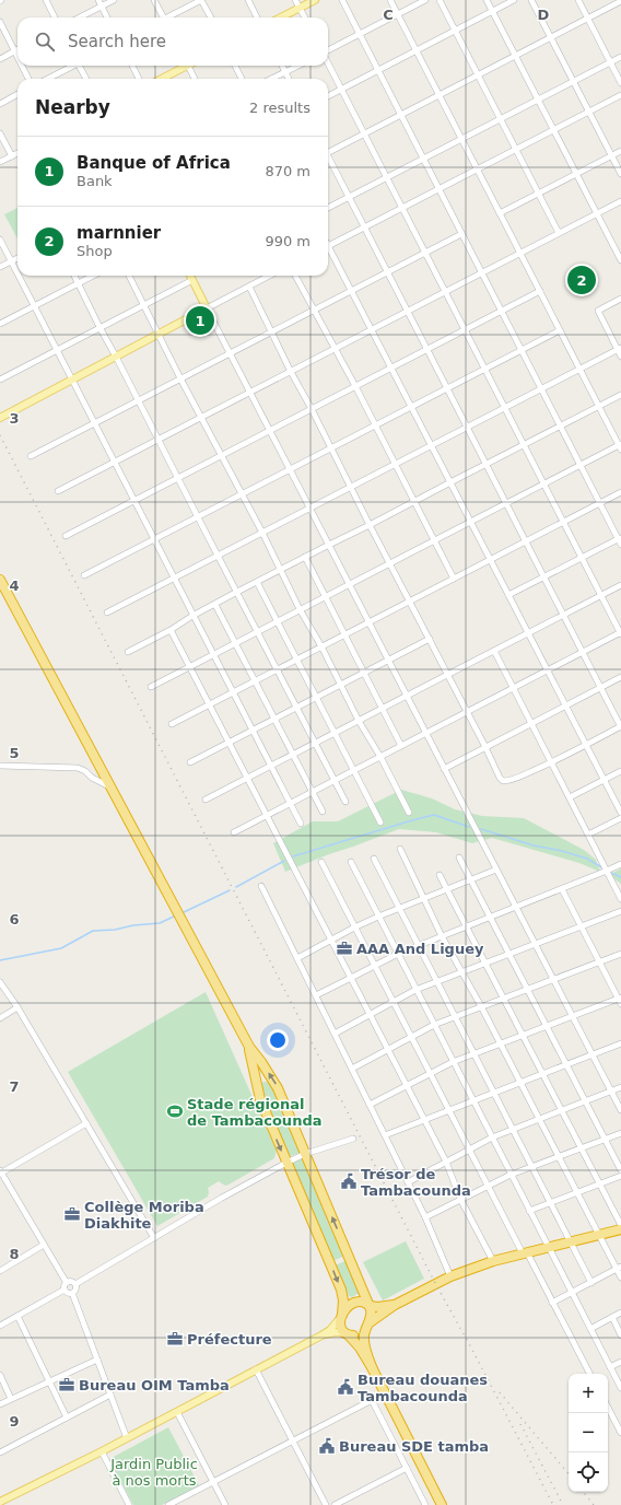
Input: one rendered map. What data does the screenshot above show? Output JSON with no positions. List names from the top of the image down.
{
  "parks": ["Jardin Public à nos morts"],
  "places": {
    "office": [
      "AAA And Liguey",
      "Collège Moriba Diakhite",
      "Préfecture",
      "Bureau OIM Tamba"
    ],
    "sports": ["Stade régional de Tambacounda"],
    "public building": ["Trésor de Tambacounda", "Bureau douanes Tambacounda", "Bureau SDE tamba"]
  },
  "page": {
    "search": "Search here",
    "heading": ["Nearby", "2 results"],
    "list": [
      {
        "mark": "1",
        "name": "Banque of Africa",
        "note": "Bank",
        "value": "870 m"
      },
      {
        "mark": "2",
        "name": "marnnier",
        "note": "Shop",
        "value": "990 m"
      }
    ],
    "pins": ["2", "1"],
    "map_buttons": ["+", "−"]
  },
  "grid": {
    "columns": ["C", "D"],
    "rows": [
      "3",
      "4",
      "5",
      "6",
      "7",
      "8",
      "9"
    ]
  }
}
